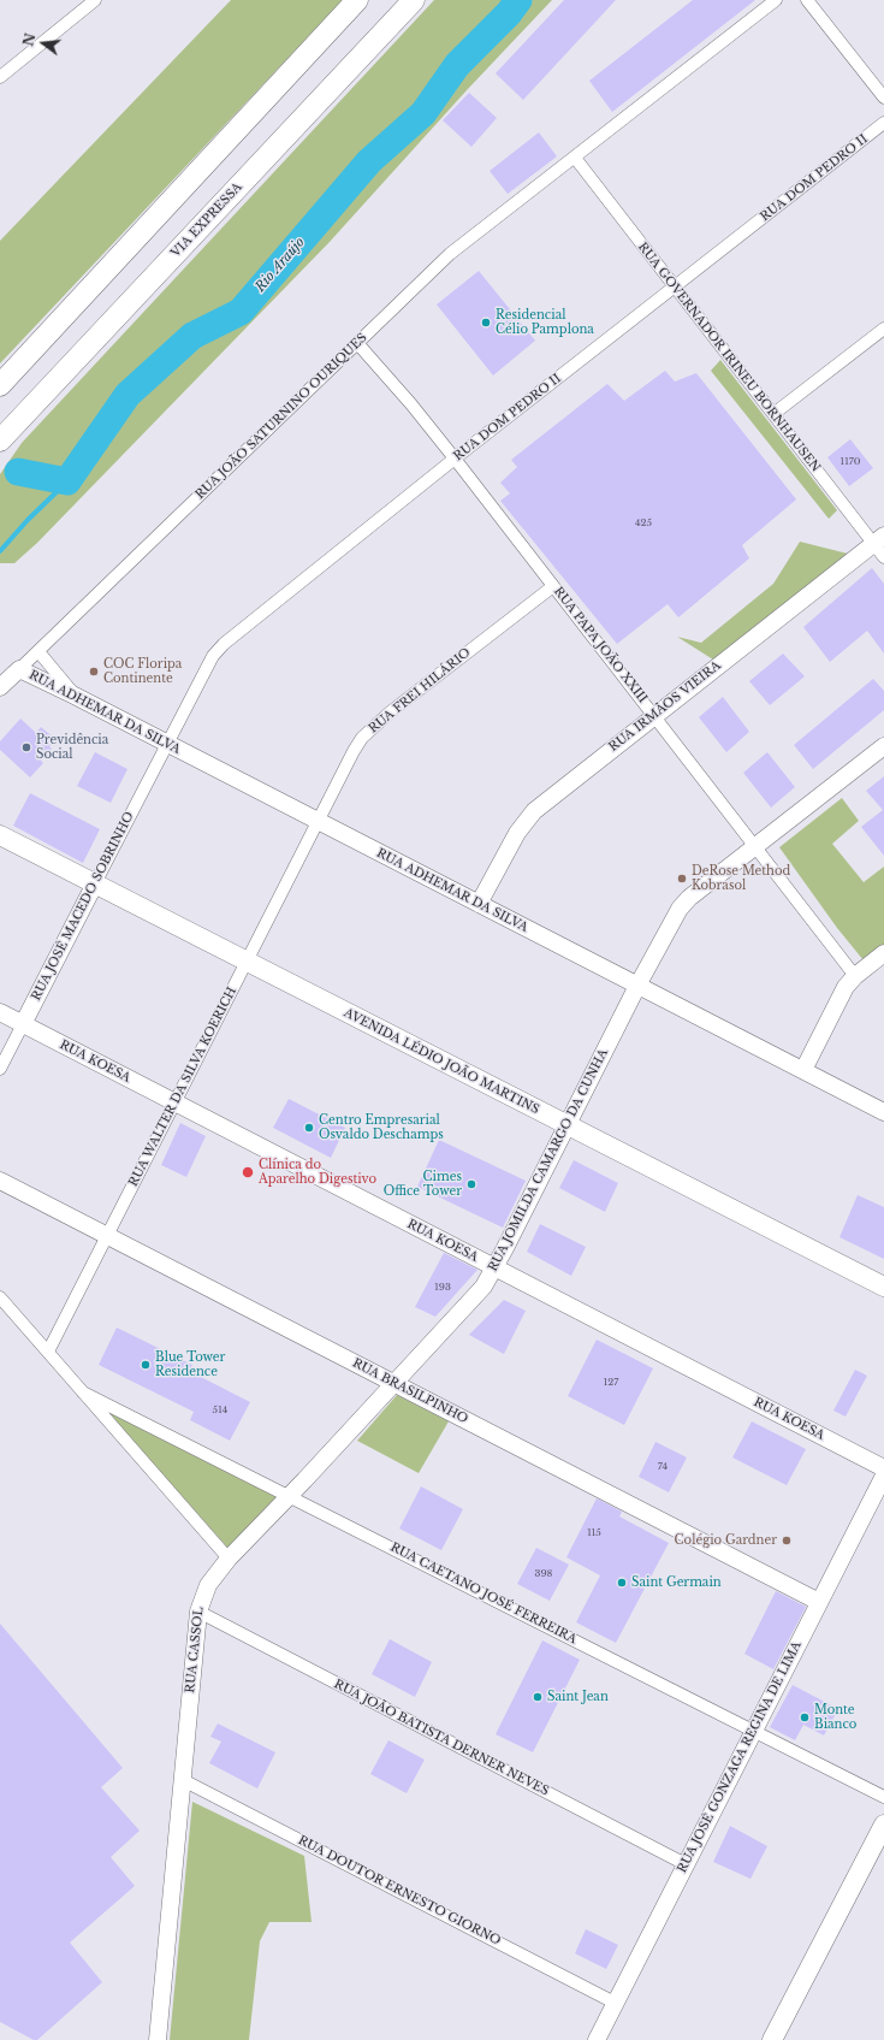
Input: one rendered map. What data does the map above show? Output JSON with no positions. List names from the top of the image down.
{
  "streets": {
    "highway": ["VIA EXPRESSA"],
    "main road": ["AVENIDA LÉDIO JOÃO MARTINS"],
    "street": [
      "RUA DOM PEDRO II",
      "RUA GOVERNADOR IRINEU BORNHAUSEN",
      "RUA JOÃO SATURNINO OURIQUES",
      "RUA PAPA JOÃO XXIII",
      "RUA FREI HILÁRIO",
      "RUA IRMÃOS VIEIRA",
      "RUA ADHEMAR DA SILVA",
      "RUA JOSÉ MACEDO SOBRINHO",
      "RUA KOESA",
      "RUA WALTER DA SILVA KOERICH",
      "RUA JOMILDA CAMARGO DA CUNHA",
      "RUA BRASILPINHO",
      "RUA CAETANO JOSÉ FERREIRA",
      "RUA CASSOL",
      "RUA JOÃO BATISTA DERNER NEVES",
      "RUA JOSÉ GONZAGA REGINA DE LIMA",
      "RUA DOUTOR ERNESTO GIORNO"
    ]
  },
  "crossings": [
    ["RUA DOM PEDRO II", "RUA GOVERNADOR IRINEU BORNHAUSEN"],
    ["RUA DOM PEDRO II", "RUA PAPA JOÃO XXIII"],
    ["RUA DOM PEDRO II", "RUA ADHEMAR DA SILVA"],
    ["RUA DOM PEDRO II", "RUA JOSÉ MACEDO SOBRINHO"],
    ["RUA GOVERNADOR IRINEU BORNHAUSEN", "RUA JOÃO SATURNINO OURIQUES"],
    ["RUA GOVERNADOR IRINEU BORNHAUSEN", "RUA IRMÃOS VIEIRA"],
    ["RUA JOÃO SATURNINO OURIQUES", "RUA PAPA JOÃO XXIII"],
    ["RUA JOÃO SATURNINO OURIQUES", "RUA ADHEMAR DA SILVA"],
    ["RUA PAPA JOÃO XXIII", "RUA FREI HILÁRIO"],
    ["RUA PAPA JOÃO XXIII", "RUA IRMÃOS VIEIRA"],
    ["RUA PAPA JOÃO XXIII", "RUA JOMILDA CAMARGO DA CUNHA"],
    ["RUA FREI HILÁRIO", "RUA ADHEMAR DA SILVA"],
    ["RUA FREI HILÁRIO", "RUA WALTER DA SILVA KOERICH"],
    ["RUA IRMÃOS VIEIRA", "RUA ADHEMAR DA SILVA"],
    ["RUA ADHEMAR DA SILVA", "RUA JOSÉ MACEDO SOBRINHO"],
    ["RUA ADHEMAR DA SILVA", "RUA WALTER DA SILVA KOERICH"],
    ["RUA ADHEMAR DA SILVA", "RUA JOMILDA CAMARGO DA CUNHA"],
    ["RUA JOSÉ MACEDO SOBRINHO", "RUA KOESA"],
    ["RUA JOSÉ MACEDO SOBRINHO", "AVENIDA LÉDIO JOÃO MARTINS"],
    ["RUA KOESA", "RUA WALTER DA SILVA KOERICH"],
    ["RUA KOESA", "RUA JOMILDA CAMARGO DA CUNHA"],
    ["AVENIDA LÉDIO JOÃO MARTINS", "RUA WALTER DA SILVA KOERICH"],
    ["AVENIDA LÉDIO JOÃO MARTINS", "RUA JOMILDA CAMARGO DA CUNHA"],
    ["RUA WALTER DA SILVA KOERICH", "RUA BRASILPINHO"],
    ["RUA JOMILDA CAMARGO DA CUNHA", "RUA BRASILPINHO"],
    ["RUA JOMILDA CAMARGO DA CUNHA", "RUA CAETANO JOSÉ FERREIRA"],
    ["RUA JOMILDA CAMARGO DA CUNHA", "RUA CASSOL"],
    ["RUA BRASILPINHO", "RUA JOSÉ GONZAGA REGINA DE LIMA"],
    ["RUA CAETANO JOSÉ FERREIRA", "RUA JOSÉ GONZAGA REGINA DE LIMA"],
    ["RUA CASSOL", "RUA JOÃO BATISTA DERNER NEVES"],
    ["RUA CASSOL", "RUA DOUTOR ERNESTO GIORNO"],
    ["RUA JOÃO BATISTA DERNER NEVES", "RUA JOSÉ GONZAGA REGINA DE LIMA"],
    ["RUA JOSÉ GONZAGA REGINA DE LIMA", "RUA DOUTOR ERNESTO GIORNO"]
  ],
  "water": ["Rio Araújo"],
  "places": [
    "Residencial Célio Pamplona",
    "COC Floripa Continente",
    "Previdência Social",
    "DeRose Method Kobrasol",
    "Centro Empresarial Osvaldo Deschamps",
    "Clínica do Aparelho Digestivo",
    "Cimes Office Tower",
    "Blue Tower Residence",
    "Colégio Gardner",
    "Saint Germain",
    "Saint Jean",
    "Monte Bianco"
  ],
  "house_numbers": [
    "1170",
    "425",
    "193",
    "127",
    "514",
    "74",
    "115",
    "398"
  ],
  "north": "left"
}
